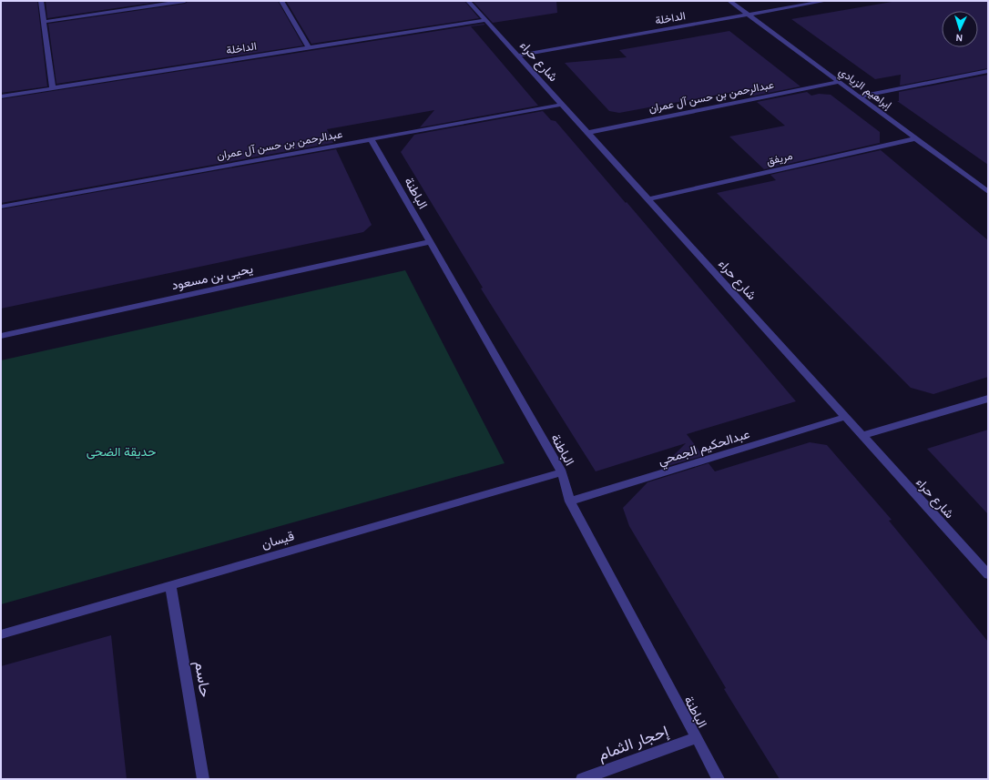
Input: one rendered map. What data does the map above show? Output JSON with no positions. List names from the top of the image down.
{
  "streets": {
    "street": [
      "الداخلة",
      "شارع حراء",
      "إبراهيم الزيادي",
      "عبدالرحمن بن حسن آل عمران",
      "مريفق",
      "الباطنة",
      "يحيى بن مسعود",
      "عبدالحكيم الجمحي",
      "قيسان",
      "حاسم",
      "إحجار الثمام"
    ]
  },
  "crossings": [
    ["الداخلة", "شارع حراء"],
    ["الداخلة", "إبراهيم الزيادي"],
    ["شارع حراء", "عبدالرحمن بن حسن آل عمران"],
    ["شارع حراء", "مريفق"],
    ["شارع حراء", "عبدالحكيم الجمحي"],
    ["إبراهيم الزيادي", "عبدالرحمن بن حسن آل عمران"],
    ["إبراهيم الزيادي", "مريفق"],
    ["عبدالرحمن بن حسن آل عمران", "الباطنة"],
    ["الباطنة", "يحيى بن مسعود"],
    ["الباطنة", "عبدالحكيم الجمحي"],
    ["الباطنة", "قيسان"],
    ["الباطنة", "إحجار الثمام"],
    ["قيسان", "حاسم"]
  ],
  "parks": ["حديقة الضحى"],
  "north": "bottom"
}
